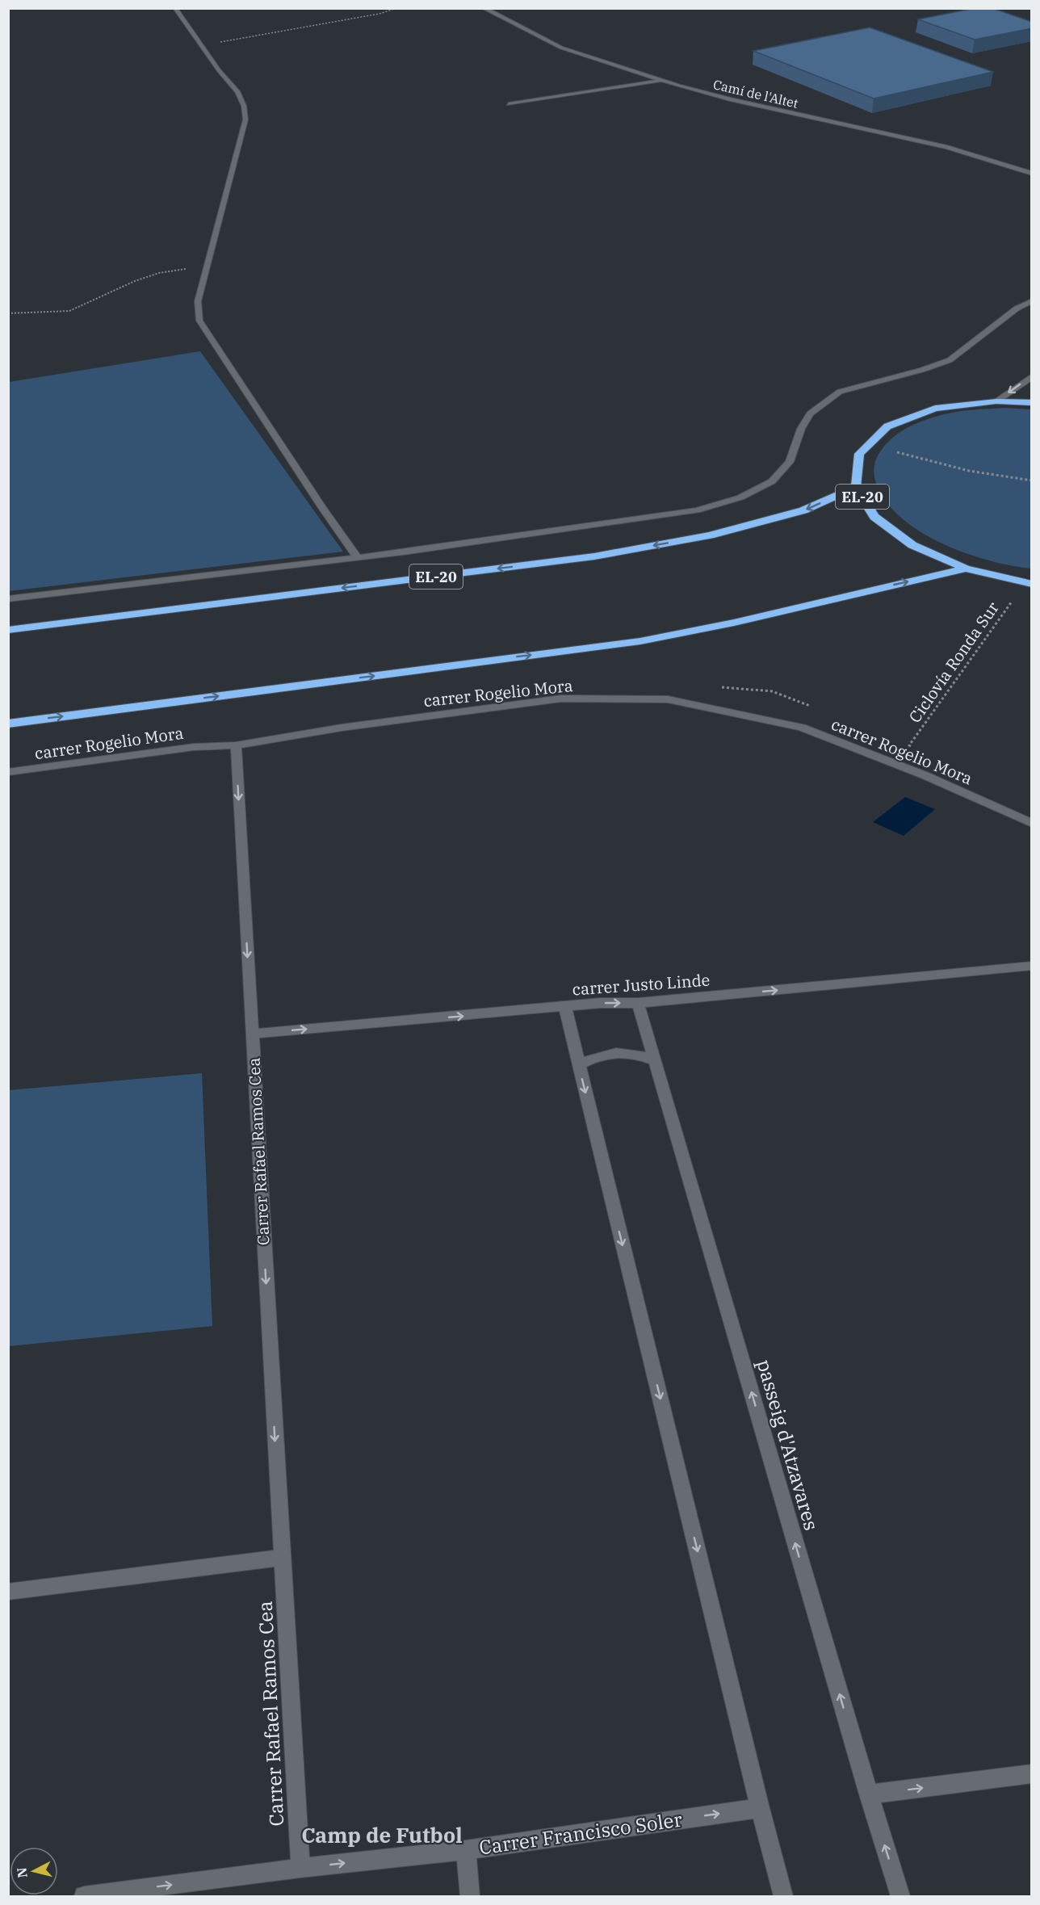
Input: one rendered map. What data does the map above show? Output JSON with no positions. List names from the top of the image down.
{
  "streets": {
    "highway": ["EL-20"],
    "street": [
      "Camí de l'Altet",
      "carrer Rogelio Mora",
      "carrer Justo Linde",
      "Carrer Rafael Ramos Cea",
      "passeig d'Atzavares",
      "Carrer Francisco Soler"
    ],
    "path": ["Ciclovía Ronda Sur"]
  },
  "crossings": [
    ["carrer Rogelio Mora", "Carrer Rafael Ramos Cea"],
    ["carrer Justo Linde", "Carrer Rafael Ramos Cea"],
    ["carrer Justo Linde", "passeig d'Atzavares"],
    ["Carrer Rafael Ramos Cea", "Carrer Francisco Soler"]
  ],
  "one_way": ["carrer Justo Linde", "Carrer Rafael Ramos Cea", "Carrer Francisco Soler"],
  "districts": ["Camp de Futbol"],
  "north": "left"
}
